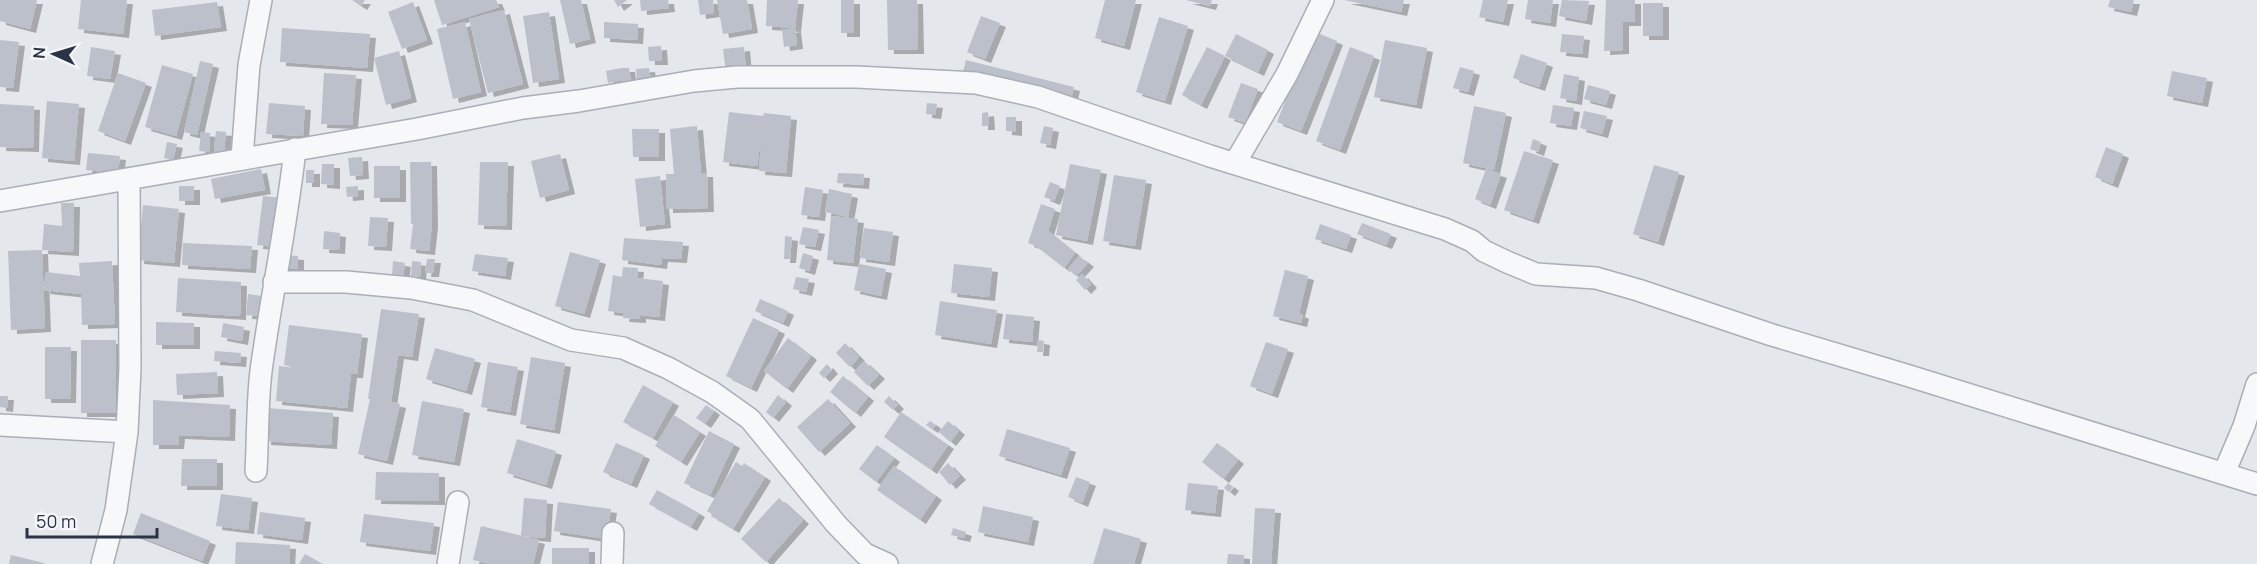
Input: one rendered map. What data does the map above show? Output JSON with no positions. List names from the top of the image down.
{
  "scale_bar": "50 m",
  "north": "left"
}
